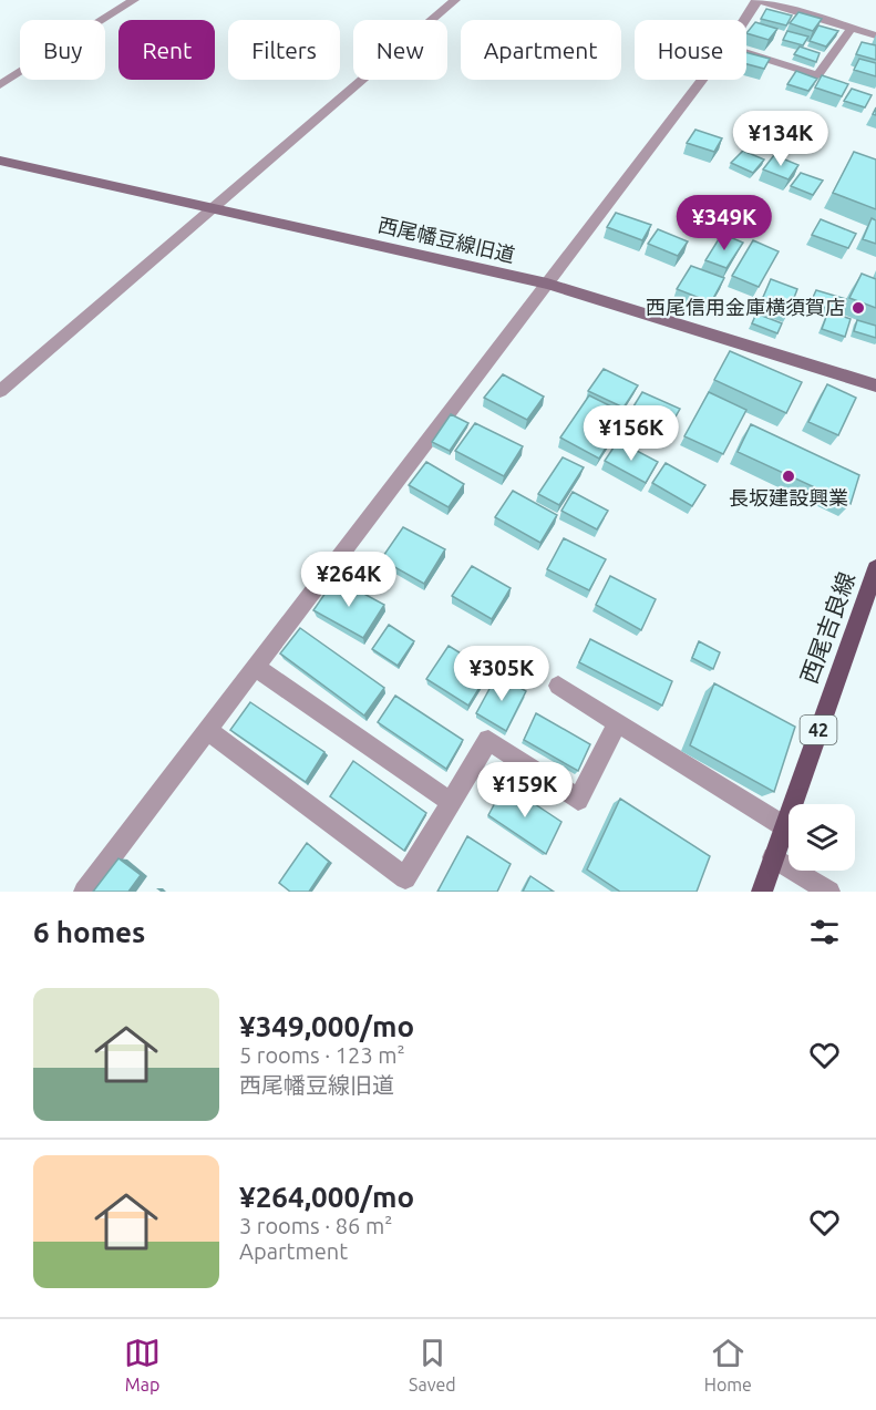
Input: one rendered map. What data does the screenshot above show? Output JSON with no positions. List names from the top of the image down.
{
  "streets": {
    "main road": ["西尾吉良線", "42"],
    "street": ["西尾幡豆線旧道"]
  },
  "places": ["西尾信用金庫横須賀店", "長坂建設興業"],
  "page": {
    "chip": [
      "Buy",
      "Rent",
      "Filters",
      "New",
      "Apartment",
      "House"
    ],
    "price": [
      "¥134K",
      "¥349K",
      "¥156K",
      "¥264K",
      "¥305K",
      "¥159K"
    ],
    "heading": "6 homes",
    "list": [
      {
        "name": "¥349,000/mo",
        "note": "5 rooms · 123 m² · 西尾幡豆線旧道"
      },
      {
        "name": "¥264,000/mo",
        "note": "3 rooms · 86 m² · Apartment"
      }
    ],
    "tabs": ["Map", "Saved", "Home"]
  }
}
